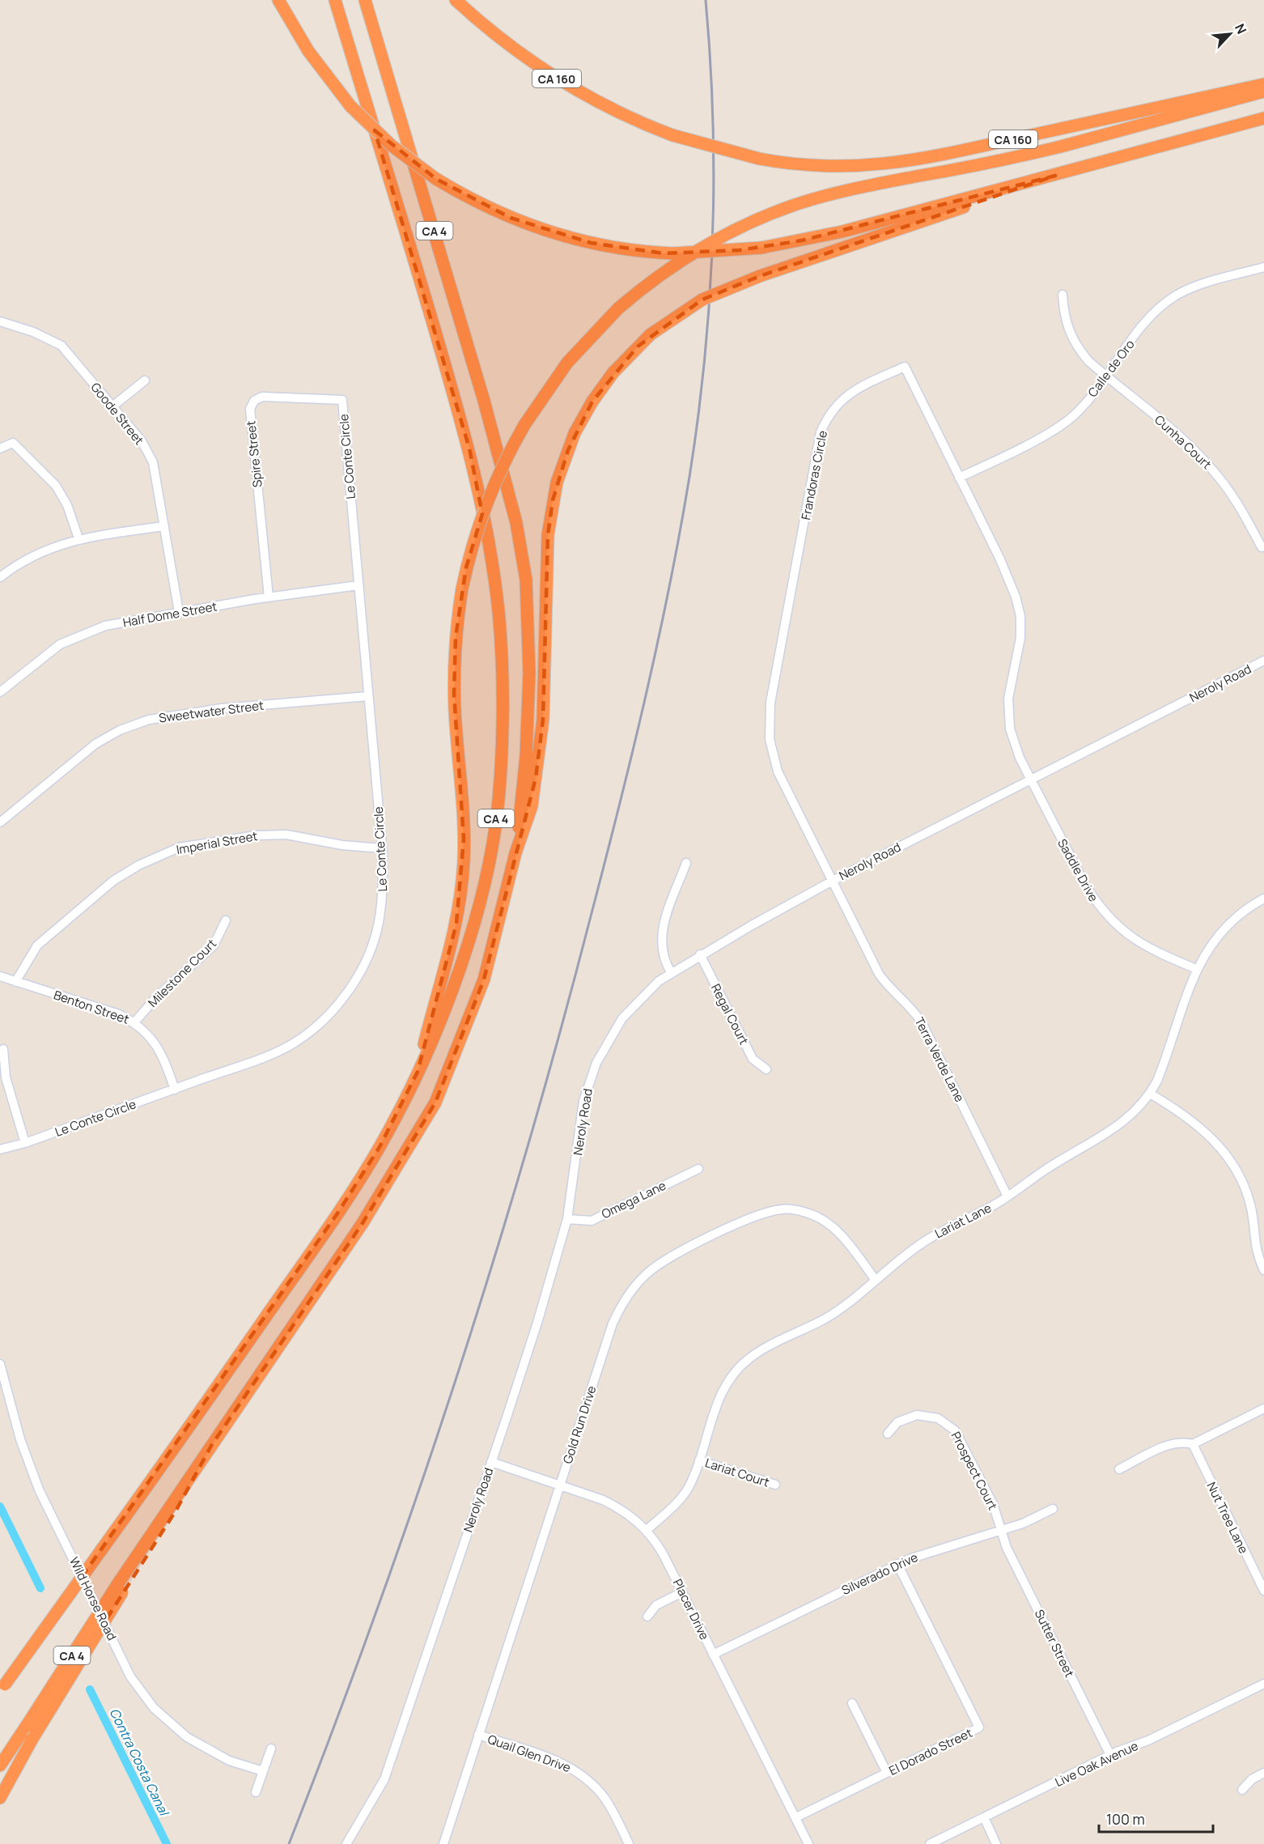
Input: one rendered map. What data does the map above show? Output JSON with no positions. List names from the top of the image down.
{
  "streets": {
    "highway": ["CA 160", "CA 4"],
    "street": [
      "Calle de Oro",
      "Goode Street",
      "Cunha Court",
      "Spire Street",
      "Le Conte Circle",
      "Frandoras Circle",
      "Half Dome Street",
      "Neroly Road",
      "Sweetwater Street",
      "Imperial Street",
      "Saddle Drive",
      "Milestone Court",
      "Benton Street",
      "Regal Court",
      "Terra Verde Lane",
      "Omega Lane",
      "Lariat Lane",
      "Gold Run Drive",
      "Prospect Court",
      "Lariat Court",
      "Nut Tree Lane",
      "Silverado Drive",
      "Wild Horse Road",
      "Placer Drive",
      "Sutter Street",
      "El Dorado Street",
      "Quail Glen Drive",
      "Live Oak Avenue"
    ]
  },
  "crossings": [
    ["Calle de Oro", "Cunha Court"],
    ["Calle de Oro", "Frandoras Circle"],
    ["Goode Street", "Half Dome Street"],
    ["Spire Street", "Le Conte Circle"],
    ["Spire Street", "Half Dome Street"],
    ["Le Conte Circle", "Half Dome Street"],
    ["Le Conte Circle", "Sweetwater Street"],
    ["Le Conte Circle", "Imperial Street"],
    ["Le Conte Circle", "Benton Street"],
    ["Frandoras Circle", "Neroly Road"],
    ["Frandoras Circle", "Saddle Drive"],
    ["Frandoras Circle", "Terra Verde Lane"],
    ["Neroly Road", "Saddle Drive"],
    ["Neroly Road", "Regal Court"],
    ["Neroly Road", "Terra Verde Lane"],
    ["Neroly Road", "Omega Lane"],
    ["Neroly Road", "Placer Drive"],
    ["Imperial Street", "Benton Street"],
    ["Saddle Drive", "Lariat Lane"],
    ["Milestone Court", "Benton Street"],
    ["Terra Verde Lane", "Lariat Lane"],
    ["Lariat Lane", "Gold Run Drive"],
    ["Lariat Lane", "Lariat Court"],
    ["Lariat Lane", "Placer Drive"],
    ["Gold Run Drive", "Placer Drive"],
    ["Gold Run Drive", "Quail Glen Drive"],
    ["Prospect Court", "Silverado Drive"],
    ["Prospect Court", "Sutter Street"],
    ["Silverado Drive", "Placer Drive"],
    ["Silverado Drive", "Sutter Street"],
    ["Silverado Drive", "El Dorado Street"],
    ["Placer Drive", "El Dorado Street"],
    ["Sutter Street", "Live Oak Avenue"]
  ],
  "water": ["Contra Costa Canal"],
  "scale_bar": "100 m",
  "north": "top right"
}
